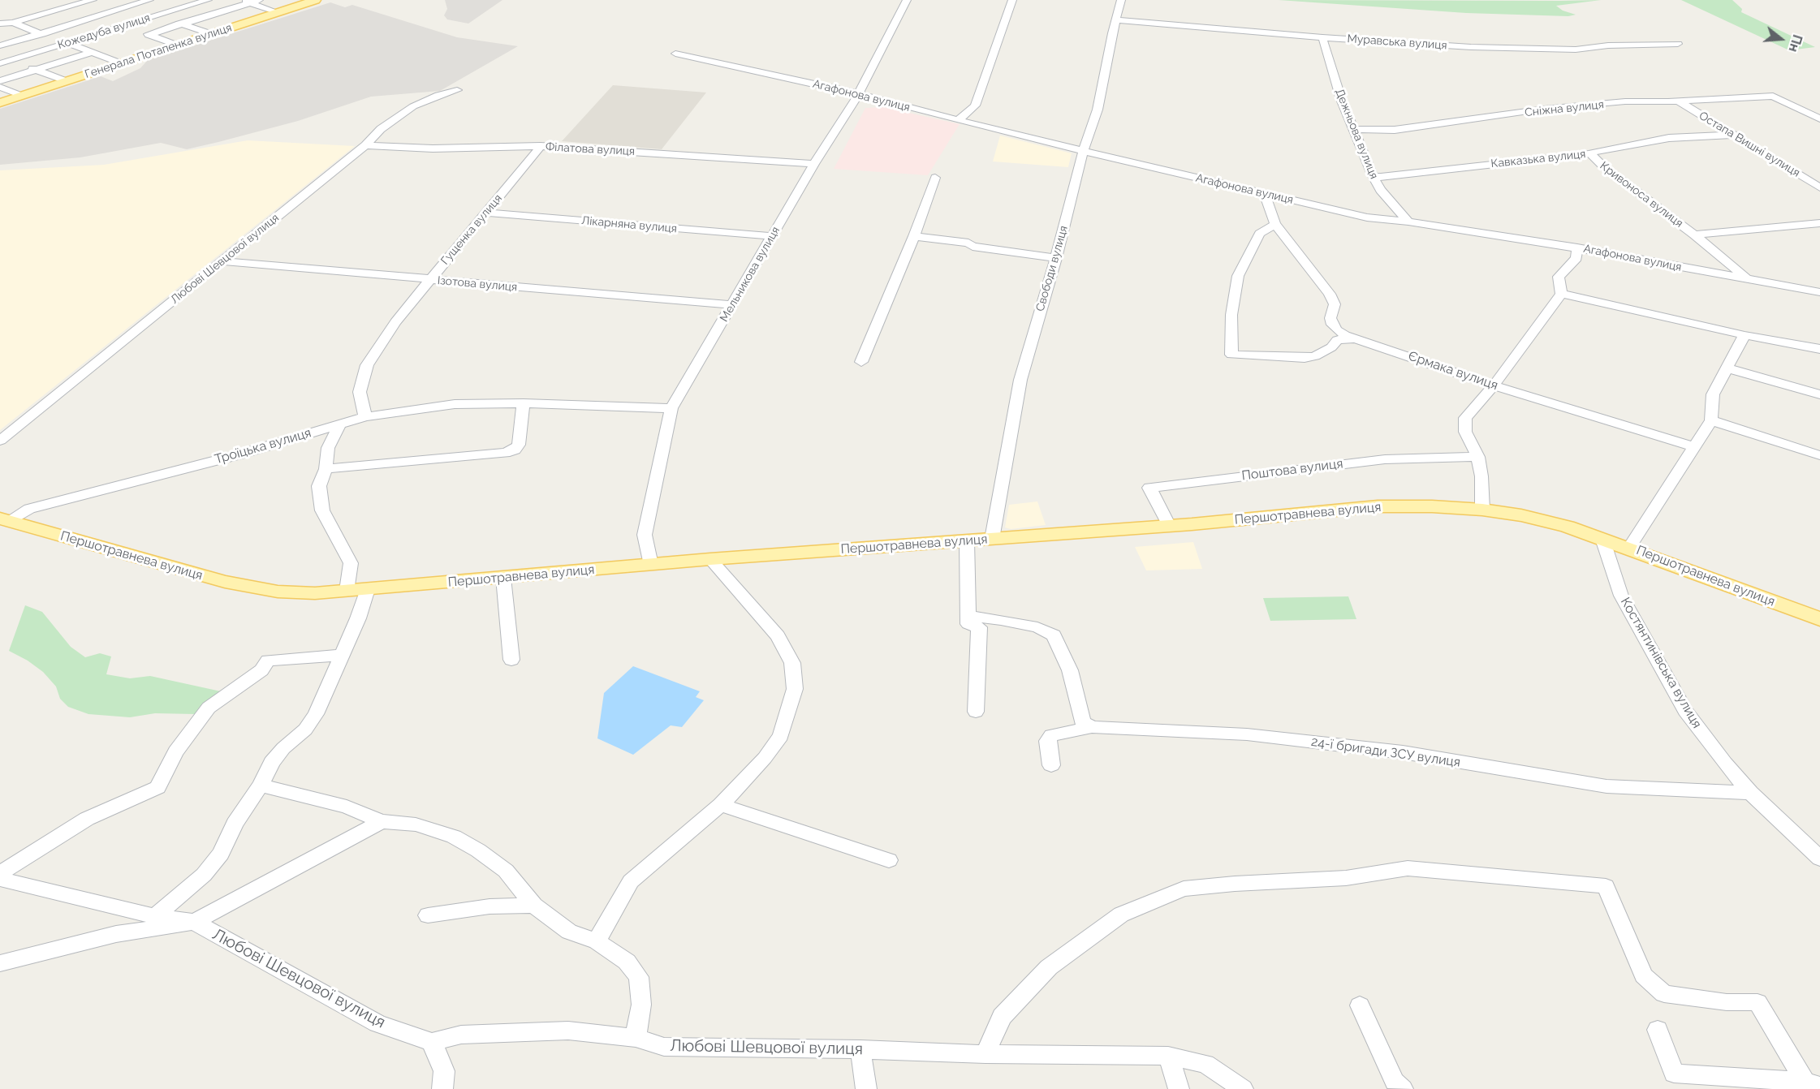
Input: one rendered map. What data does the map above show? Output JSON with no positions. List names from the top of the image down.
{
  "streets": {
    "main road": ["Генерала Потапенка вулиця", "Першотравнева вулиця"],
    "street": [
      "Кожедуба вулиця",
      "Муравська вулиця",
      "Агафонова вулиця",
      "Сніжна вулиця",
      "Дежньова вулиця",
      "Остапа Вишні вулиця",
      "Філатова вулиця",
      "Кавказька вулиця",
      "Кривоноса вулиця",
      "Лікарняна вулиця",
      "Гущенка вулиця",
      "Любові Шевцової вулиця",
      "Свободи вулиця",
      "Мельникова вулиця",
      "Ізотова вулиця",
      "Єрмака вулиця",
      "Троїцька вулиця",
      "Поштова вулиця",
      "Костянтинівська вулиця",
      "24-ї бригади ЗСУ вулиця"
    ]
  },
  "crossings": [
    ["Муравська вулиця", "Дежньова вулиця"],
    ["Муравська вулиця", "Свободи вулиця"],
    ["Агафонова вулиця", "Дежньова вулиця"],
    ["Агафонова вулиця", "Кривоноса вулиця"],
    ["Агафонова вулиця", "Свободи вулиця"],
    ["Агафонова вулиця", "Мельникова вулиця"],
    ["Агафонова вулиця", "Єрмака вулиця"],
    ["Сніжна вулиця", "Дежньова вулиця"],
    ["Сніжна вулиця", "Остапа Вишні вулиця"],
    ["Дежньова вулиця", "Кавказька вулиця"],
    ["Остапа Вишні вулиця", "Кавказька вулиця"],
    ["Філатова вулиця", "Гущенка вулиця"],
    ["Філатова вулиця", "Любові Шевцової вулиця"],
    ["Філатова вулиця", "Мельникова вулиця"],
    ["Кавказька вулиця", "Кривоноса вулиця"],
    ["Лікарняна вулиця", "Гущенка вулиця"],
    ["Лікарняна вулиця", "Мельникова вулиця"],
    ["Гущенка вулиця", "Ізотова вулиця"],
    ["Гущенка вулиця", "Троїцька вулиця"],
    ["Любові Шевцової вулиця", "Ізотова вулиця"],
    ["Свободи вулиця", "Першотравнева вулиця"],
    ["Мельникова вулиця", "Ізотова вулиця"],
    ["Мельникова вулиця", "Троїцька вулиця"],
    ["Мельникова вулиця", "Першотравнева вулиця"],
    ["Троїцька вулиця", "Першотравнева вулиця"],
    ["Поштова вулиця", "Першотравнева вулиця"],
    ["Першотравнева вулиця", "Костянтинівська вулиця"],
    ["Костянтинівська вулиця", "24-ї бригади ЗСУ вулиця"]
  ],
  "north": "right"
}
